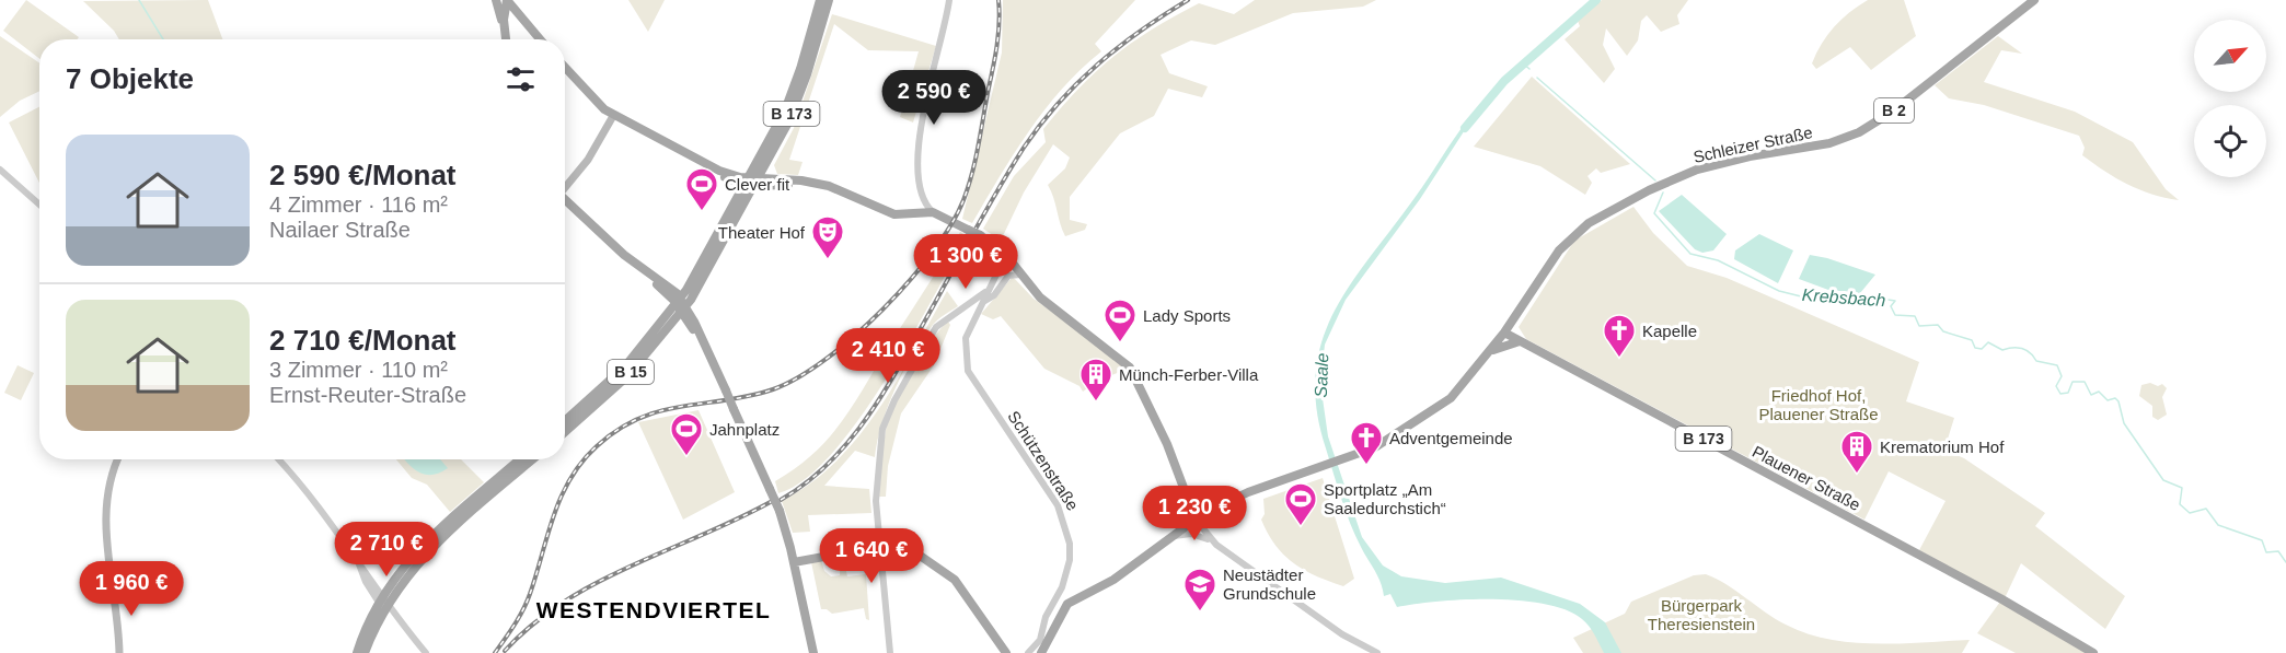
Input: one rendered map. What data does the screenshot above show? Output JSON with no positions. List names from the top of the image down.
{
  "streets": {
    "main road": [
      "B 2",
      "B 173",
      "Schleizer Straße",
      "B 15",
      "Plauener Straße"
    ],
    "street": ["Schützenstraße"]
  },
  "crossings": [
    ["B 2", "Schleizer Straße"],
    ["B 173", "B 15"],
    ["Schleizer Straße", "Plauener Straße"]
  ],
  "districts": ["WESTENDVIERTEL"],
  "water": ["Krebsbach", "Saale"],
  "parks": ["Friedhof Hof, Plauener Straße", "Bürgerpark Theresienstein"],
  "places": {
    "sports": [
      "Clever fit",
      "Lady Sports",
      "Jahnplatz",
      "Sportplatz „Am Saaledurchstich“"
    ],
    "theatre": ["Theater Hof"],
    "church": ["Kapelle", "Adventgemeinde"],
    "building": ["Münch-Ferber-Villa", "Krematorium Hof"],
    "school or university": ["Neustädter Grundschule"]
  },
  "north": "top right",
  "page": {
    "heading": "7 Objekte",
    "price": [
      "2 590 €",
      "1 300 €",
      "2 410 €",
      "1 230 €",
      "2 710 €",
      "1 640 €",
      "1 960 €"
    ],
    "list": [
      {
        "name": "2 590 €/Monat",
        "note": "4 Zimmer · 116 m² · Nailaer Straße"
      },
      {
        "name": "2 710 €/Monat",
        "note": "3 Zimmer · 110 m² · Ernst-Reuter-Straße"
      }
    ]
  }
}
